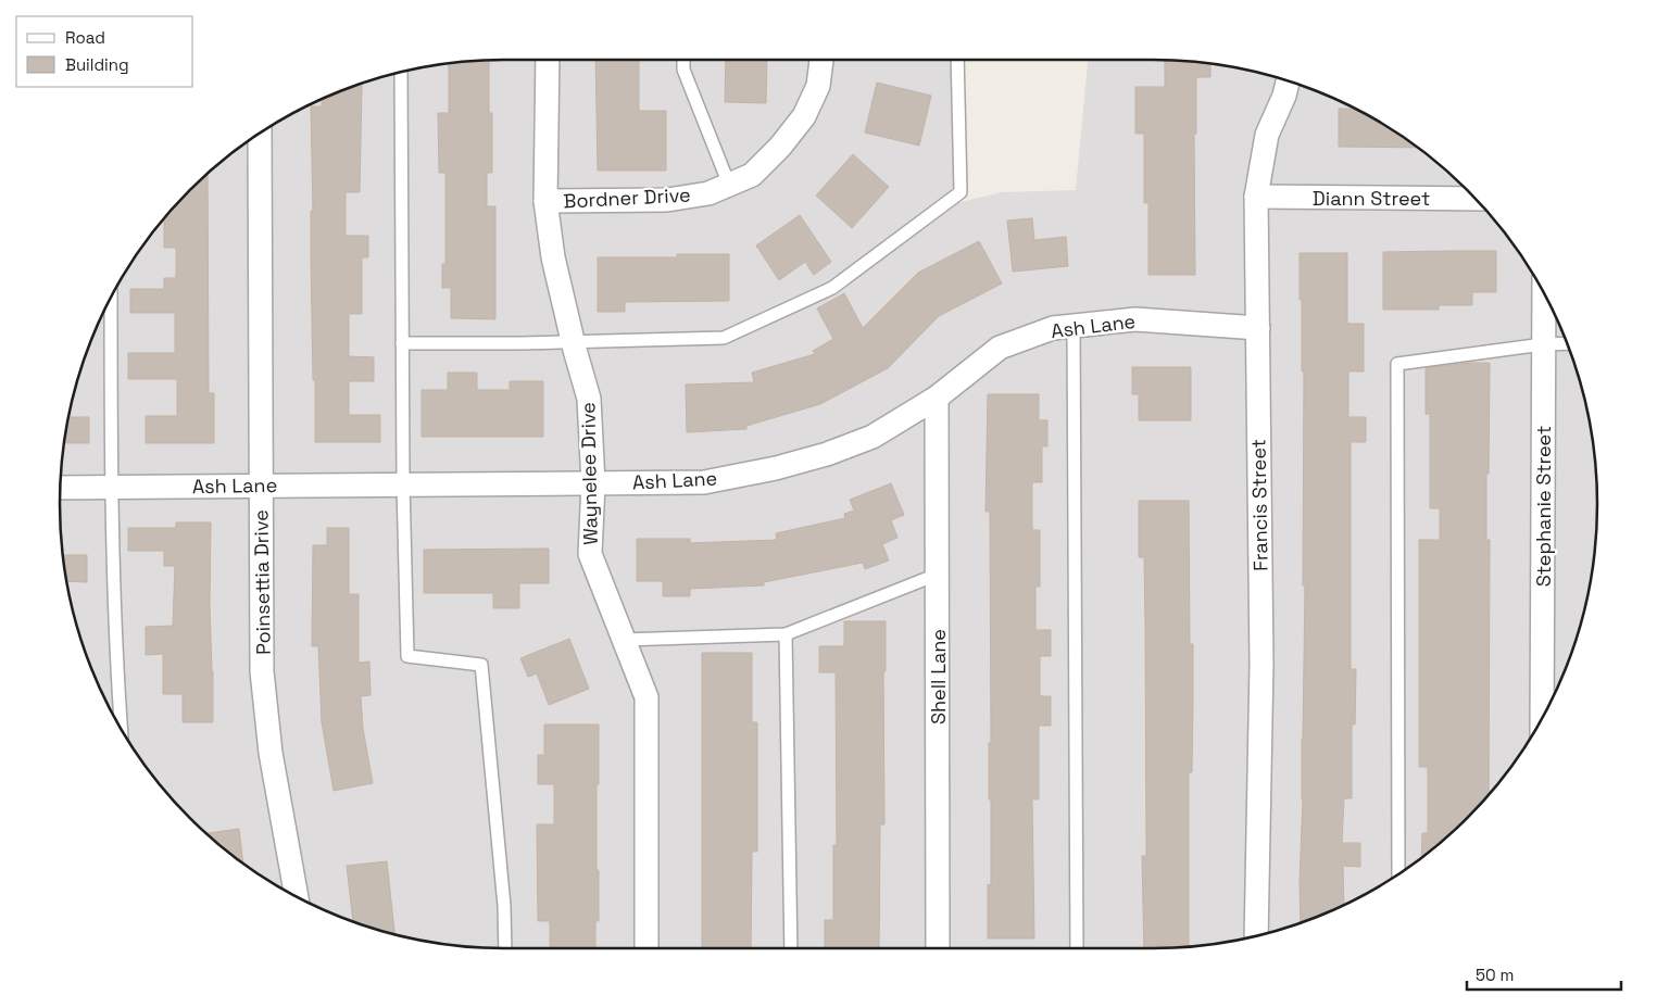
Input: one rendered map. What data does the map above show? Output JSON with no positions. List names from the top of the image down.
{
  "streets": {
    "street": [
      "Bordner Drive",
      "Diann Street",
      "Ash Lane",
      "Waynelee Drive",
      "Francis Street",
      "Stephanie Street",
      "Poinsettia Drive",
      "Shell Lane"
    ]
  },
  "crossings": [
    ["Bordner Drive", "Waynelee Drive"],
    ["Diann Street", "Francis Street"],
    ["Ash Lane", "Waynelee Drive"],
    ["Ash Lane", "Francis Street"],
    ["Ash Lane", "Poinsettia Drive"],
    ["Ash Lane", "Shell Lane"]
  ],
  "legend": ["Road", "Building"],
  "scale_bar": "50 m"
}
